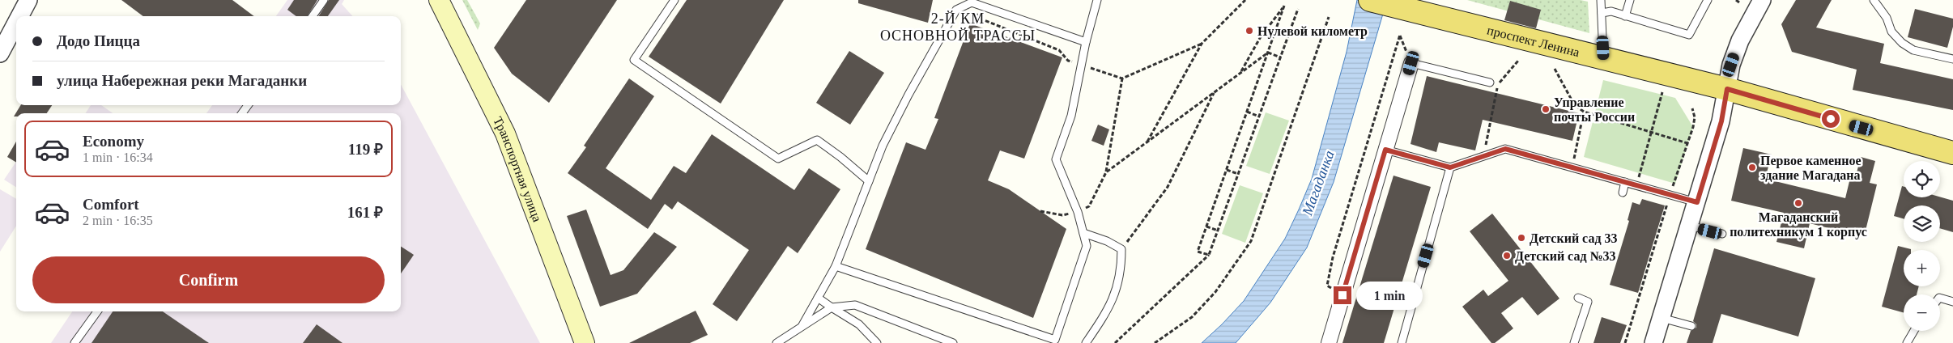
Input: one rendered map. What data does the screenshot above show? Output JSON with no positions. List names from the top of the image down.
{
  "streets": {
    "main road": ["проспект Ленина", "Транспортная улица"]
  },
  "districts": ["2-Й КМ ОСНОВНОЙ ТРАССЫ"],
  "water": ["Магаданка"],
  "places": [
    "Нулевой километр",
    "Управление почты России",
    "Первое каменное здание Магадана",
    "Магаданский политехникум 1 корпус",
    "Детский сад 33",
    "Детский сад №33"
  ],
  "page": {
    "banner": ["Додо Пицца", "улица Набережная реки Магаданки"],
    "list": [
      {
        "name": "Economy",
        "note": "1 min · 16:34",
        "value": "119 ₽"
      },
      {
        "name": "Comfort",
        "note": "2 min · 16:35",
        "value": "161 ₽"
      }
    ],
    "map_buttons": ["+", "−"],
    "buttons": "Confirm",
    "bubble": "1 min"
  }
}
